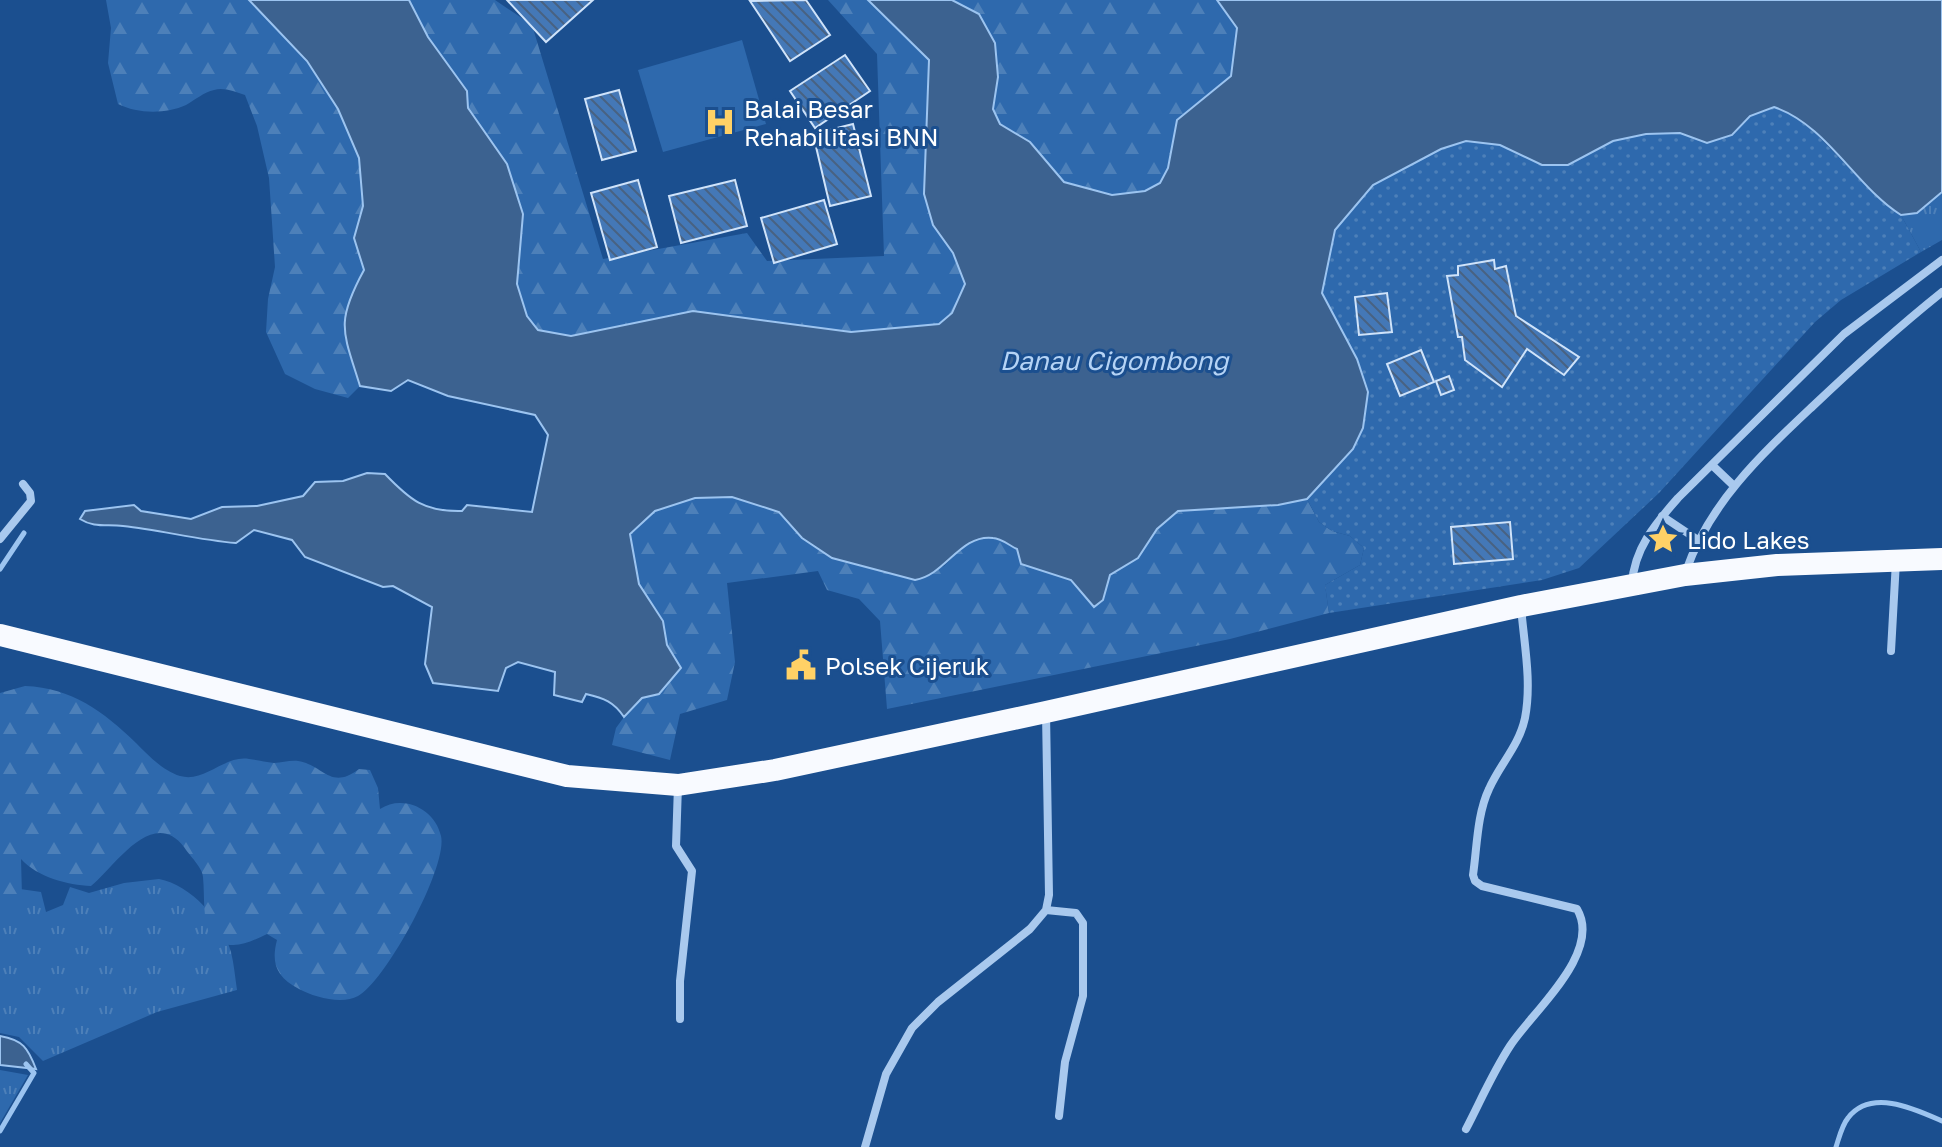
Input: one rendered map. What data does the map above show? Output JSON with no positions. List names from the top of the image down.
{
  "water": ["Danau Cigombong"],
  "places": {
    "hospital": ["Balai Besar Rehabilitasi BNN"],
    "place": ["Lido Lakes"],
    "public building": ["Polsek Cijeruk"]
  }
}
